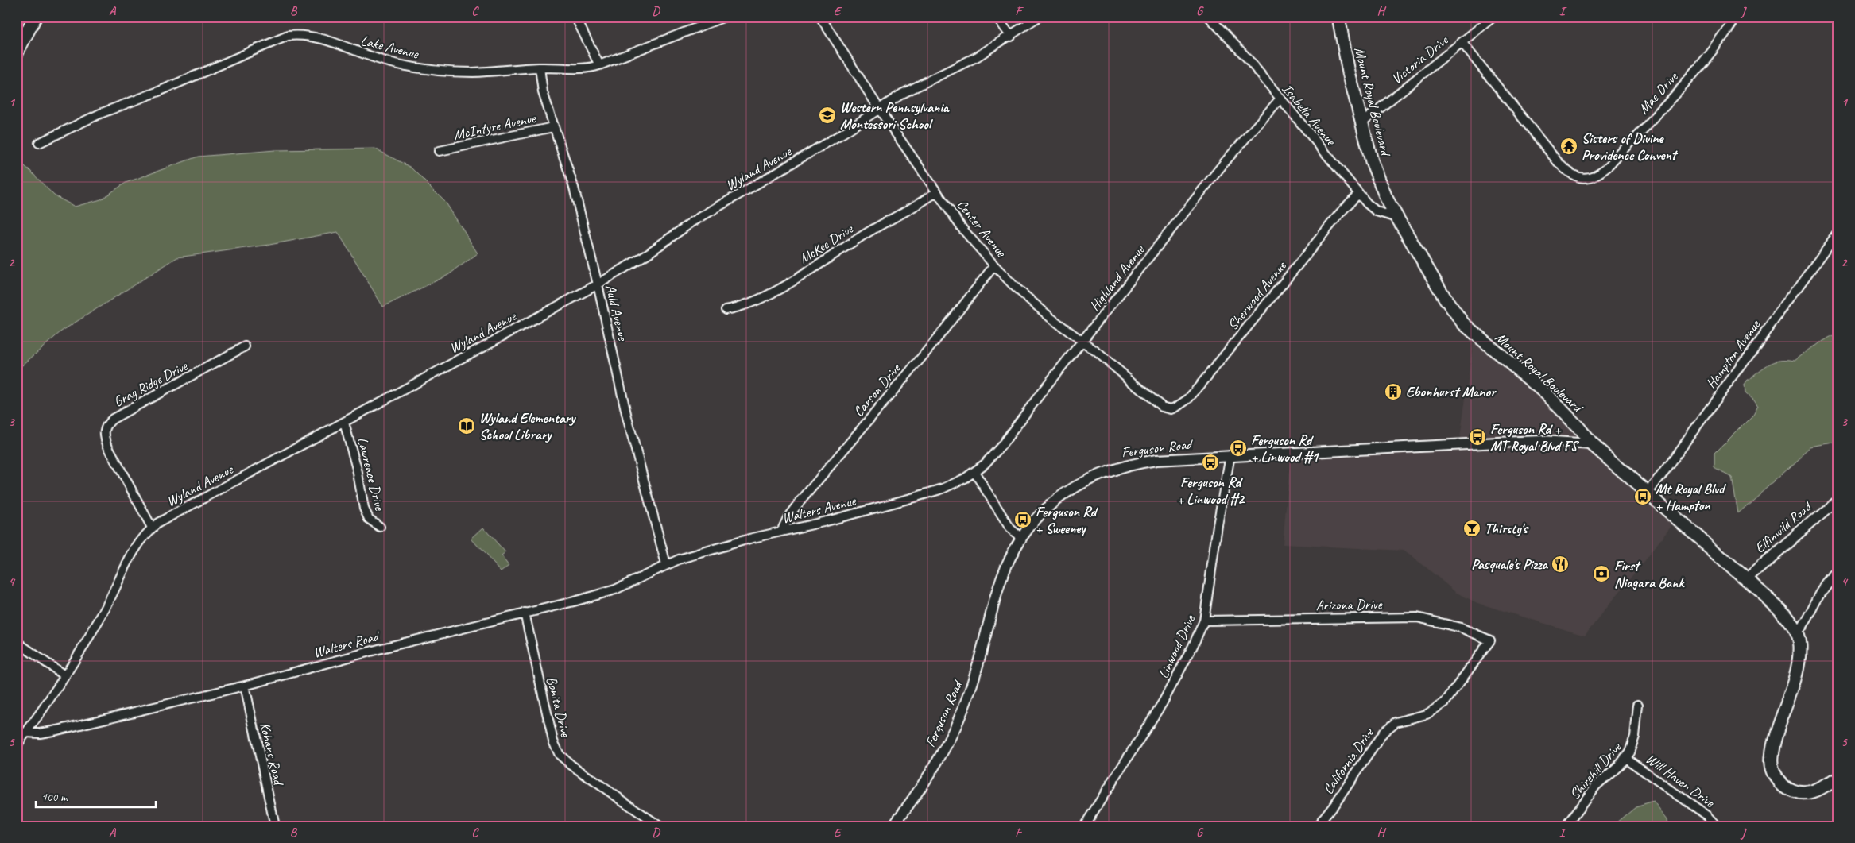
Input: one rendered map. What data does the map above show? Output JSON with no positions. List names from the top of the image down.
{
  "streets": {
    "main road": ["Mount Royal Boulevard"],
    "street": [
      "Lake Avenue",
      "Victoria Drive",
      "Mae Drive",
      "Isabella Avenue",
      "McIntyre Avenue",
      "Wyland Avenue",
      "Center Avenue",
      "McKee Drive",
      "Highland Avenue",
      "Sherwood Avenue",
      "Auld Avenue",
      "Hampton Avenue",
      "Gray Ridge Drive",
      "Carson Drive",
      "Ferguson Road",
      "Lawrence Drive",
      "Walters Avenue",
      "Elfinwild Road",
      "Arizona Drive",
      "Walters Road",
      "Linwood Drive",
      "Bonita Drive",
      "Kohans Road",
      "California Drive",
      "Shirehill Drive",
      "Will Haven Drive"
    ]
  },
  "crossings": [
    ["Lake Avenue", "Auld Avenue"],
    ["Victoria Drive", "Mae Drive"],
    ["Victoria Drive", "Mount Royal Boulevard"],
    ["Mount Royal Boulevard", "Isabella Avenue"],
    ["Mount Royal Boulevard", "Hampton Avenue"],
    ["Mount Royal Boulevard", "Ferguson Road"],
    ["Mount Royal Boulevard", "Elfinwild Road"],
    ["Isabella Avenue", "Highland Avenue"],
    ["Isabella Avenue", "Sherwood Avenue"],
    ["McIntyre Avenue", "Auld Avenue"],
    ["Wyland Avenue", "Center Avenue"],
    ["Wyland Avenue", "Auld Avenue"],
    ["Wyland Avenue", "Gray Ridge Drive"],
    ["Wyland Avenue", "Lawrence Drive"],
    ["Wyland Avenue", "Walters Road"],
    ["Center Avenue", "McKee Drive"],
    ["Center Avenue", "Highland Avenue"],
    ["Center Avenue", "Sherwood Avenue"],
    ["Center Avenue", "Carson Drive"],
    ["Highland Avenue", "Walters Avenue"],
    ["Auld Avenue", "Walters Avenue"],
    ["Auld Avenue", "Walters Road"],
    ["Carson Drive", "Walters Avenue"],
    ["Ferguson Road", "Linwood Drive"],
    ["Walters Avenue", "Walters Road"],
    ["Arizona Drive", "Linwood Drive"],
    ["Arizona Drive", "California Drive"],
    ["Walters Road", "Bonita Drive"],
    ["Walters Road", "Kohans Road"],
    ["Shirehill Drive", "Will Haven Drive"]
  ],
  "places": {
    "school or university": ["Western Pennsylvania Montessori School"],
    "temple": ["Sisters of Divine Providence Convent"],
    "building": ["Ebonhurst Manor"],
    "library": ["Wyland Elementary School Library"],
    "bus stop": [
      "Ferguson Rd + MT Royal Blvd FS",
      "Ferguson Rd + Linwood #1",
      "Ferguson Rd + Linwood #2",
      "Mt Royal Blvd + Hampton",
      "Ferguson Rd + Sweeney"
    ],
    "bar": ["Thirsty's"],
    "restaurant": ["Pasquale's Pizza"],
    "bank": ["First Niagara Bank"]
  },
  "scale_bar": "100 m",
  "grid": {
    "columns": [
      "A",
      "B",
      "C",
      "D",
      "E",
      "F",
      "G",
      "H",
      "I",
      "J"
    ],
    "rows": [
      "1",
      "2",
      "3",
      "4",
      "5"
    ]
  }
}
